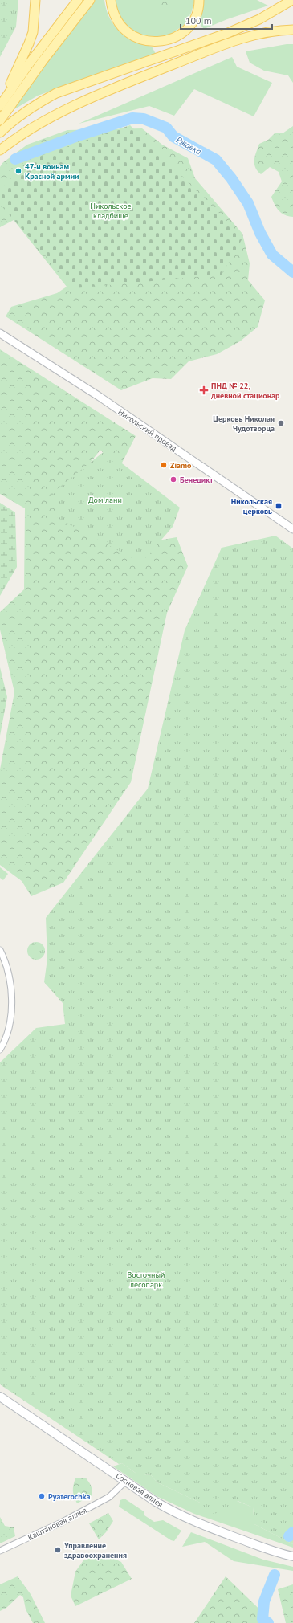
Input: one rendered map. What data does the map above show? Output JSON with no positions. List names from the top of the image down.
{
  "streets": {
    "main road": ["Сосновая аллея"],
    "street": ["Никольский проезд", "Каштановая аллея"]
  },
  "crossings": [
    ["Сосновая аллея", "Каштановая аллея"]
  ],
  "water": ["Ржавка"],
  "parks": ["Никольское кладбище", "Дом лани", "Восточный лесопарк"],
  "places": {
    "other": [
      "47-и воинам Красной армии",
      "Церковь Николая Чудотворца",
      "Ziamo",
      "Бенедикт",
      "Pyaterochka",
      "Управление здравоохранения"
    ],
    "health": ["ПНД № 22, дневной стационар"],
    "transit": ["Никольская церковь"]
  },
  "scale_bar": "100 m"
}
